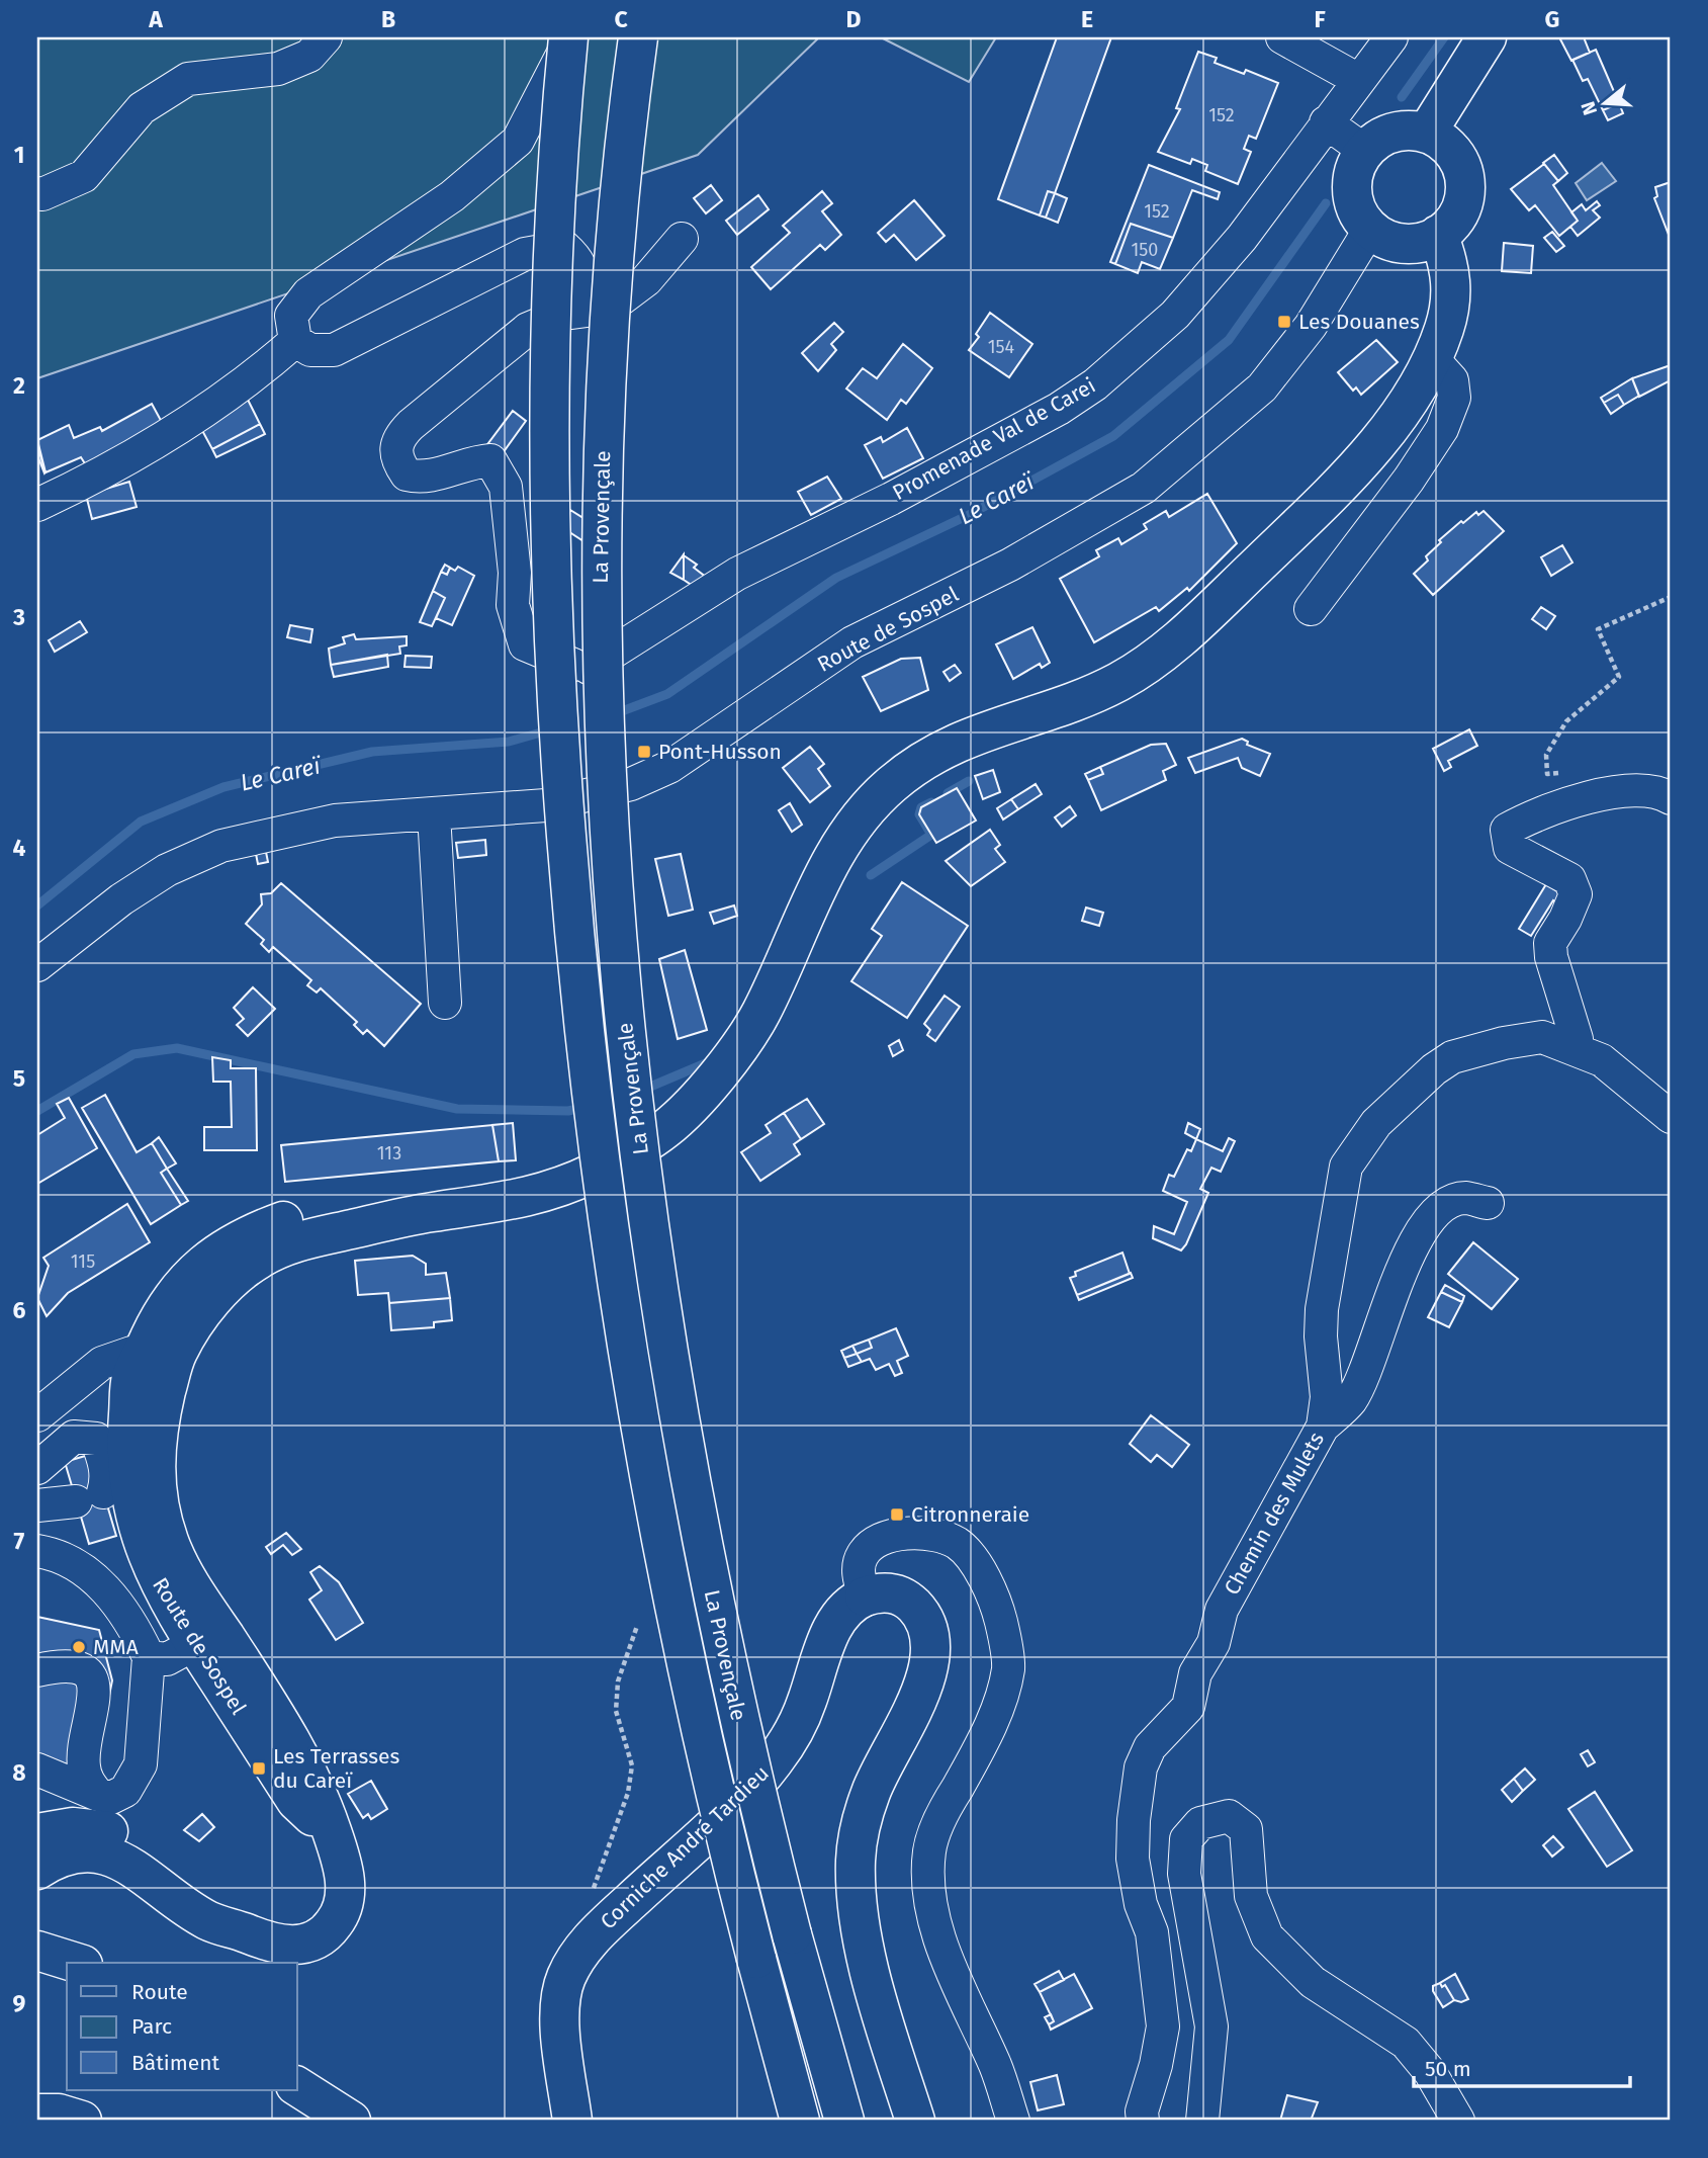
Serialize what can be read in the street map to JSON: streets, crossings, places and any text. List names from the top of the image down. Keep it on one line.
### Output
{"streets":{"main road":["La Provençale","Route de Sospel","Corniche André Tardieu"],"street":["Promenade Val de Carei","Chemin des Mulets"]},"water":["Le Careï"],"places":{"transit":["Les Douanes","Pont-Husson","Citronneraie","Les Terrasses du Careï"],"other":["MMA"]},"house_numbers":["152","152","150","154","113","115"],"legend":["Route","Parc","Bâtiment"],"scale_bar":"50 m","north":"left","grid":{"columns":["A","B","C","D","E","F","G"],"rows":["1","2","3","4","5","6","7","8","9"]}}
